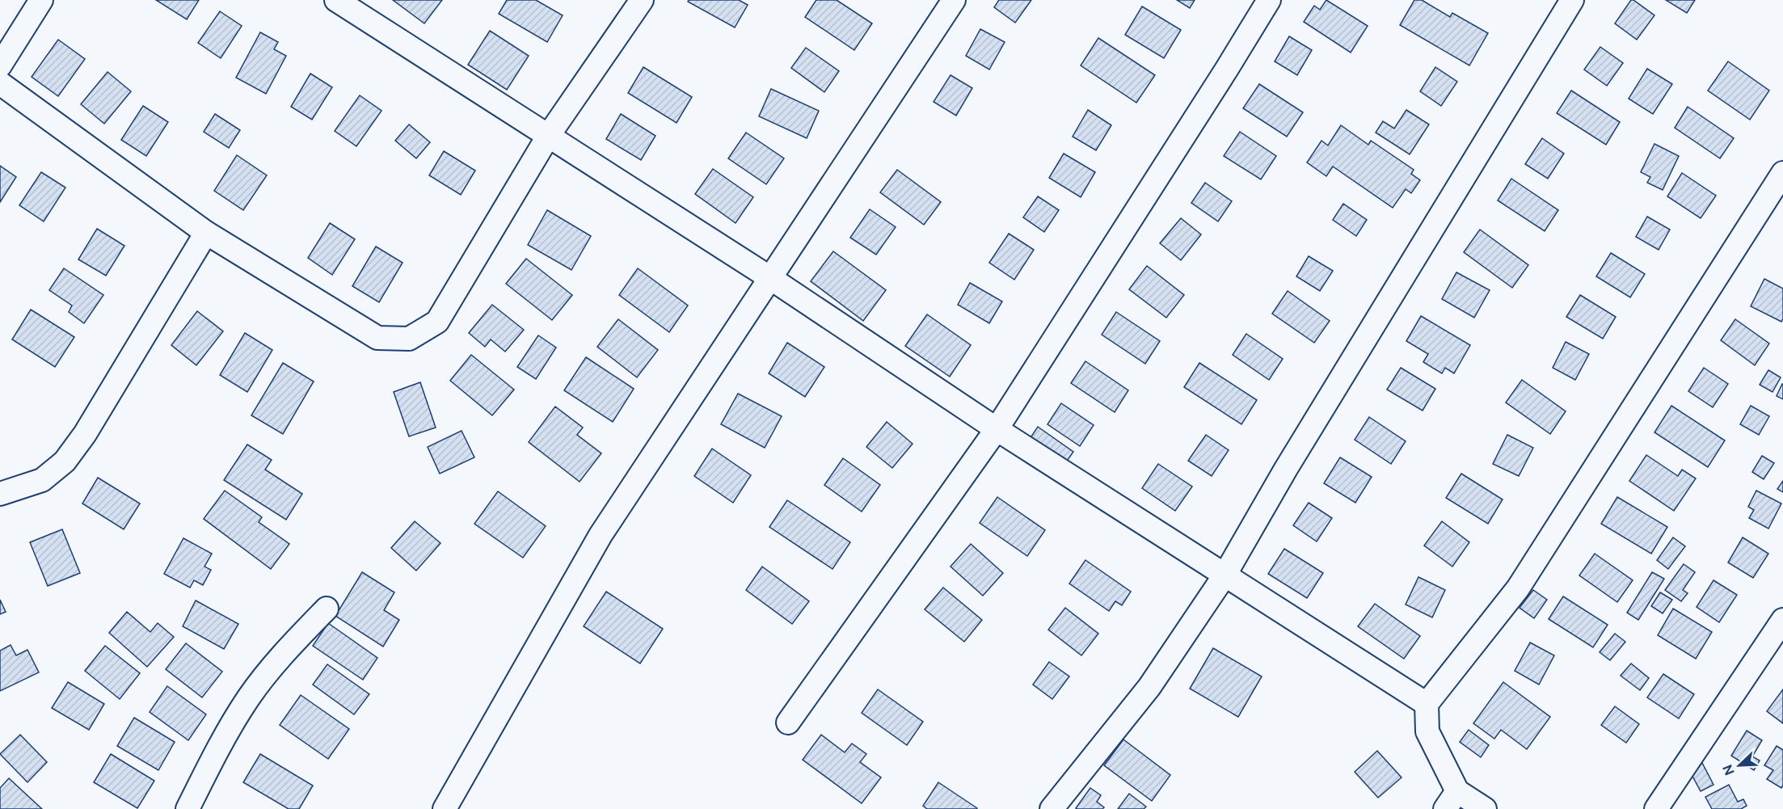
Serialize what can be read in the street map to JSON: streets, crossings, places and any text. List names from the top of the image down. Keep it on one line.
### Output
{"north":"bottom left"}
